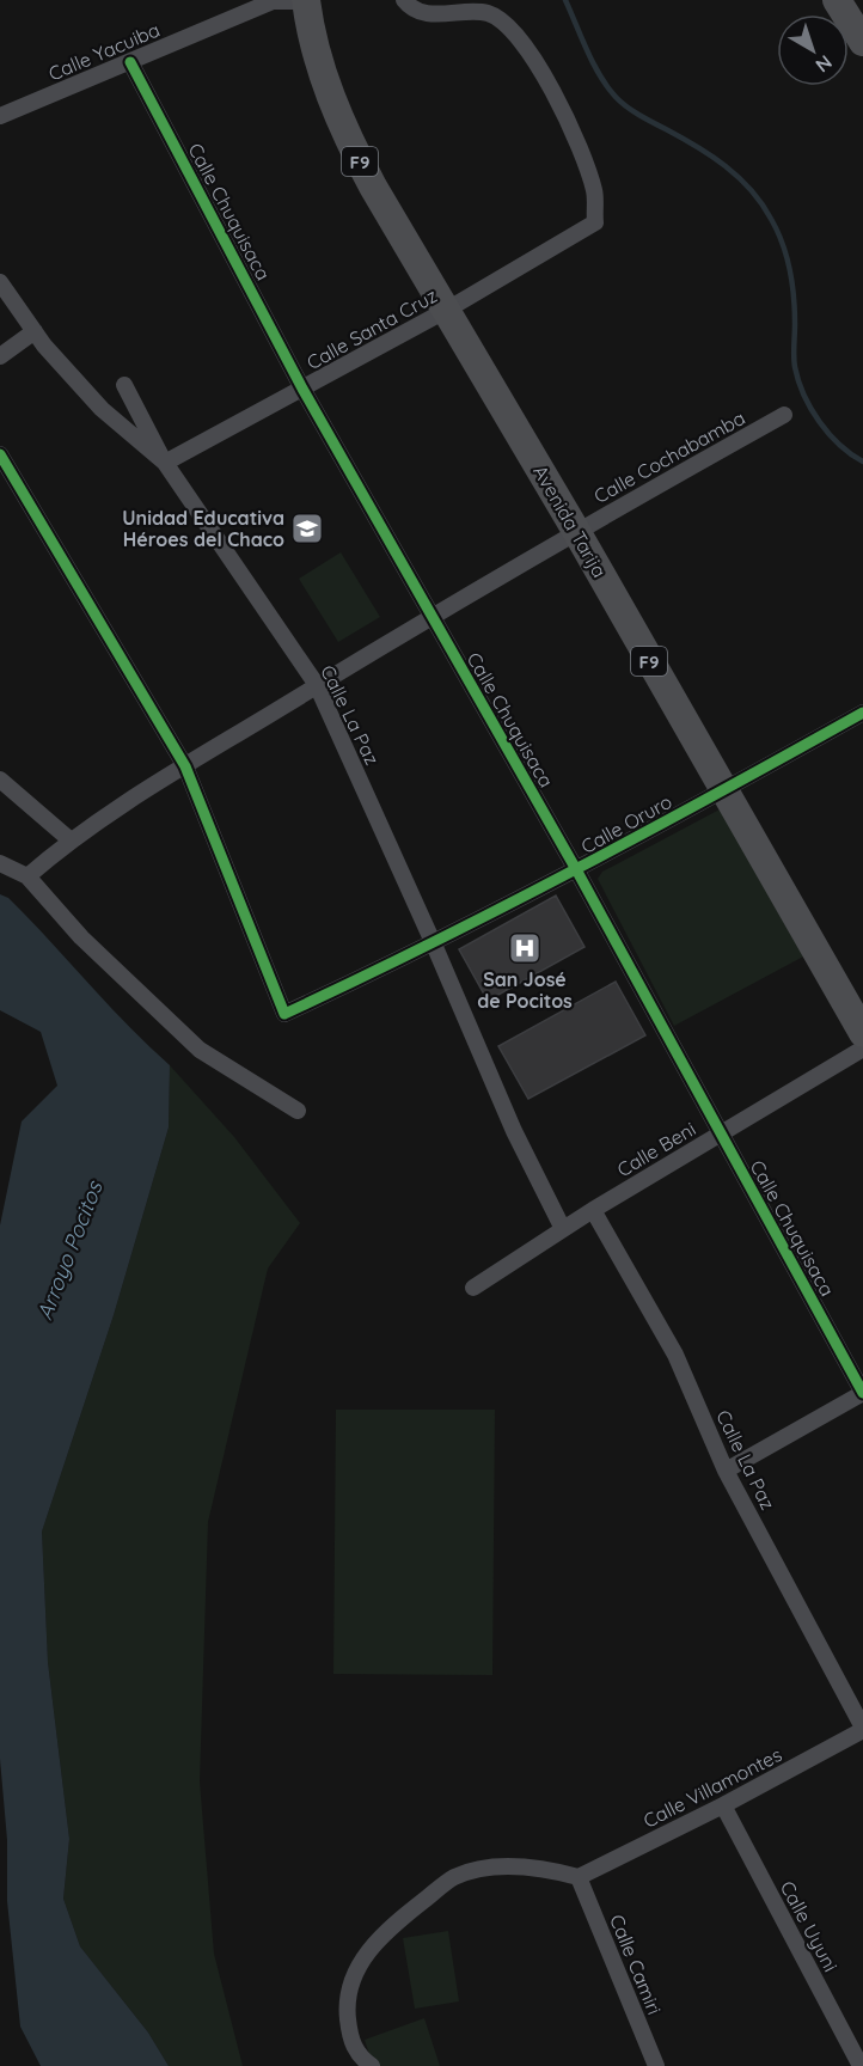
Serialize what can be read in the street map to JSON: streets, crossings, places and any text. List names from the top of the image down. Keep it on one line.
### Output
{"streets":{"highway":["F9","Avenida Tarija"],"street":["Calle Yacuiba","Calle Chuquisaca","Calle Santa Cruz","Calle Cochabamba","Calle La Paz","Calle Oruro","Calle Beni","Calle Villamontes","Calle Uyuni","Calle Camiri"]},"crossings":[["Calle Yacuiba","Calle Chuquisaca"],["Calle Yacuiba","Avenida Tarija"],["Calle Chuquisaca","Calle Santa Cruz"],["Calle Chuquisaca","Calle Cochabamba"],["Calle Chuquisaca","Calle Oruro"],["Calle Chuquisaca","Calle Beni"],["Calle Santa Cruz","Avenida Tarija"],["Calle Santa Cruz","Calle La Paz"],["Calle Cochabamba","Avenida Tarija"],["Calle Cochabamba","Calle La Paz"],["Calle Cochabamba","Calle Oruro"],["Avenida Tarija","Calle Oruro"],["Calle La Paz","Calle Oruro"],["Calle La Paz","Calle Beni"],["Calle La Paz","Calle Villamontes"],["Calle Villamontes","Calle Uyuni"],["Calle Villamontes","Calle Camiri"]],"water":["Arroyo Pocitos"],"places":{"school or university":["Unidad Educativa Héroes del Chaco"],"hospital":["San José de Pocitos"]},"north":"bottom right"}
